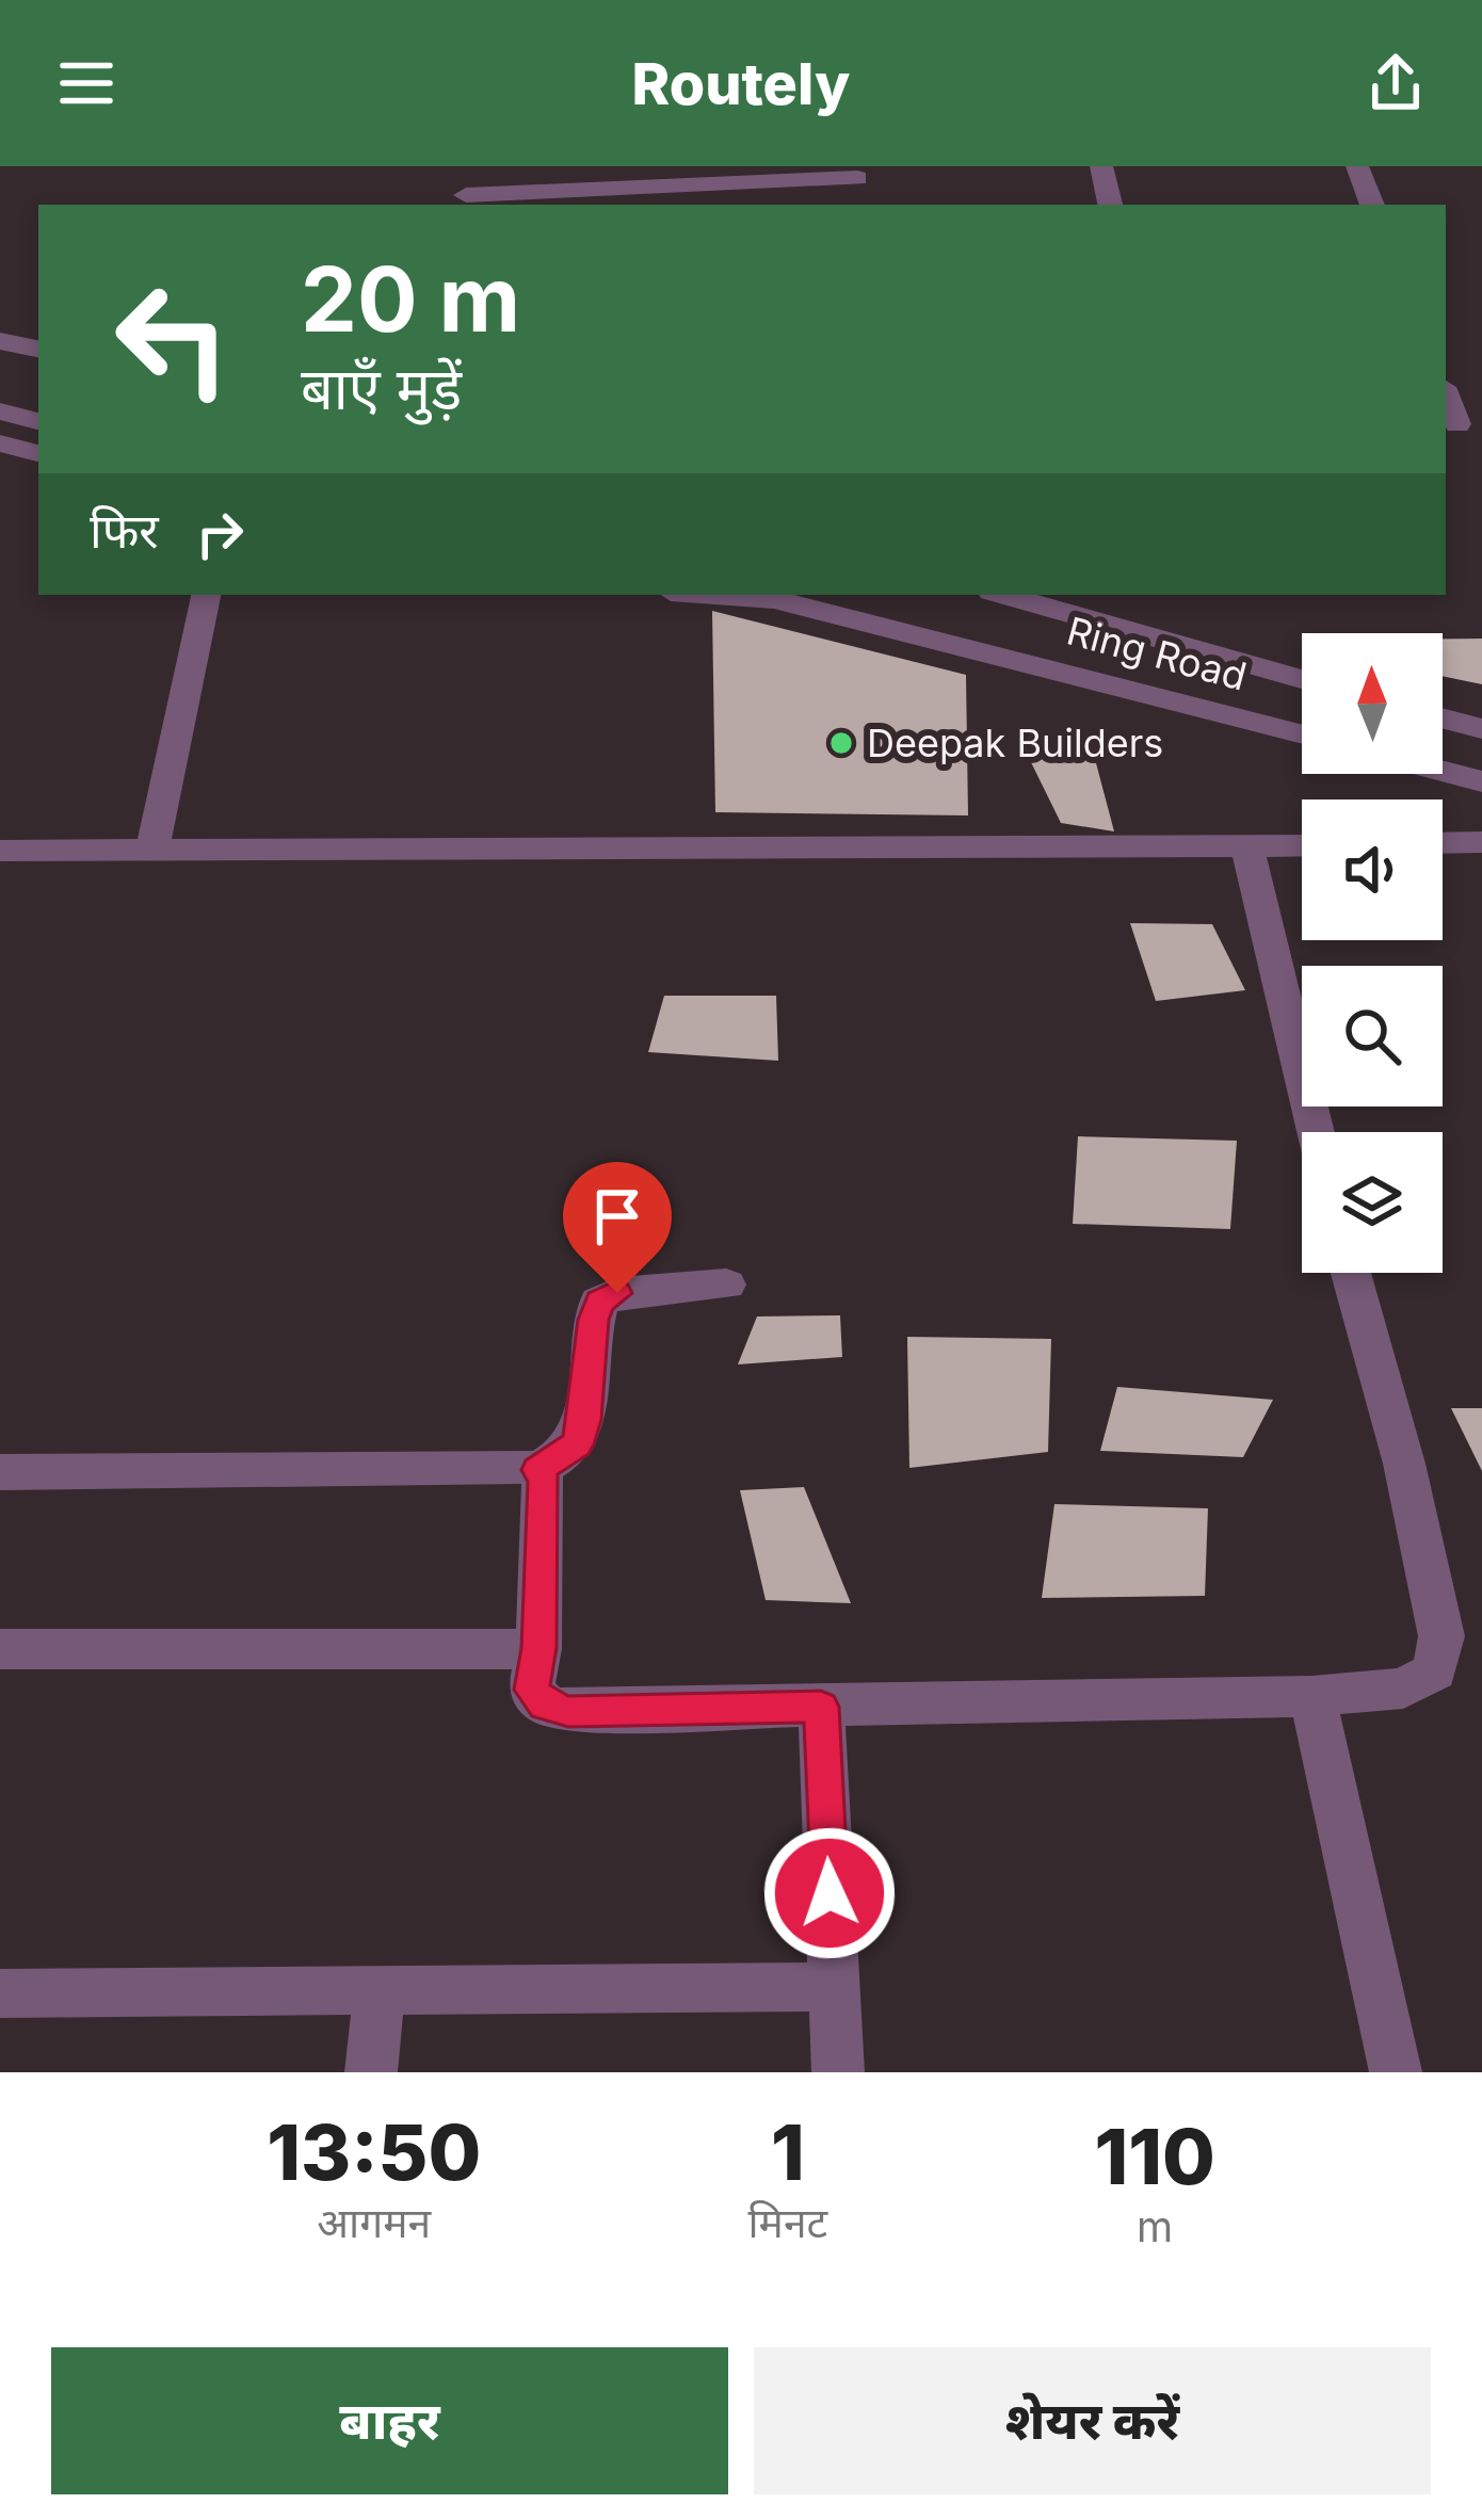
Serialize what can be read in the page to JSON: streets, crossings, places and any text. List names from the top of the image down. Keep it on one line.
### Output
{"streets":{"street":["Ring Road"]},"places":["Deepak Builders"],"north":"top","page":{"header":"Routely","turn":["20 m","बाएँ मुड़ें"],"then":"फिर","eta":["13:50","आगमन","1","मिनट","110","m"],"buttons":["बाहर","शेयर करें"]}}
